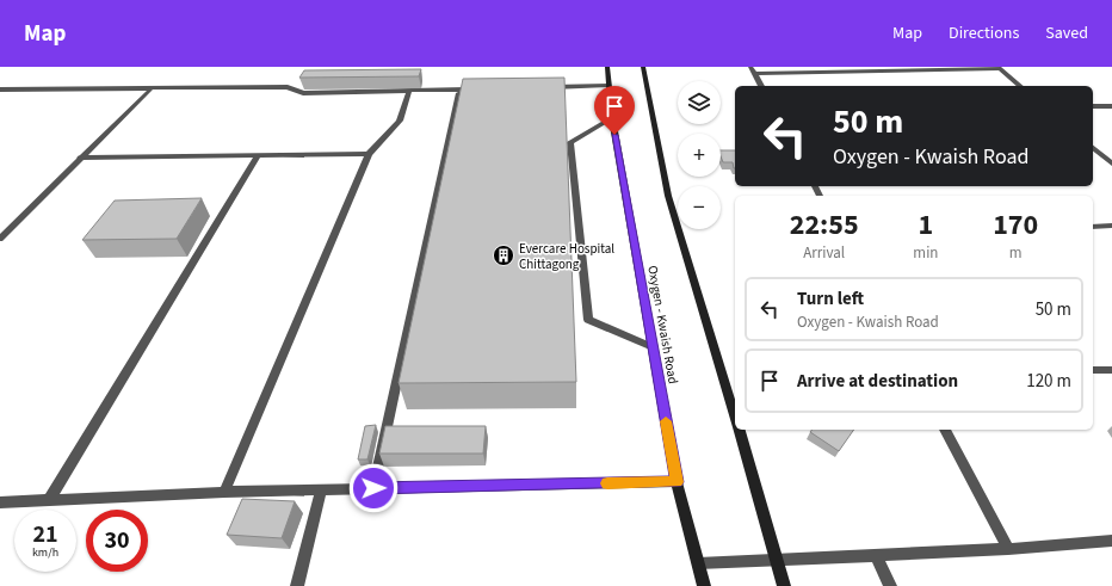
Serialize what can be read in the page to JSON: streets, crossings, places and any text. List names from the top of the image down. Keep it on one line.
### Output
{"streets":{"main road":["Oxygen - Kwaish Road"]},"places":{"building":["Evercare Hospital Chittagong"]},"page":{"header":"Map","nav":["Map","Directions","Saved"],"map_buttons":["+","−"],"turn":["50 m","Oxygen - Kwaish Road"],"eta":["22:55","Arrival","1","min","170","m"],"list":[{"name":"Turn left","note":"Oxygen - Kwaish Road","value":"50 m"},{"name":"Arrive at destination","value":"120 m"}],"speed":"21 km/h","limit":"30"}}
